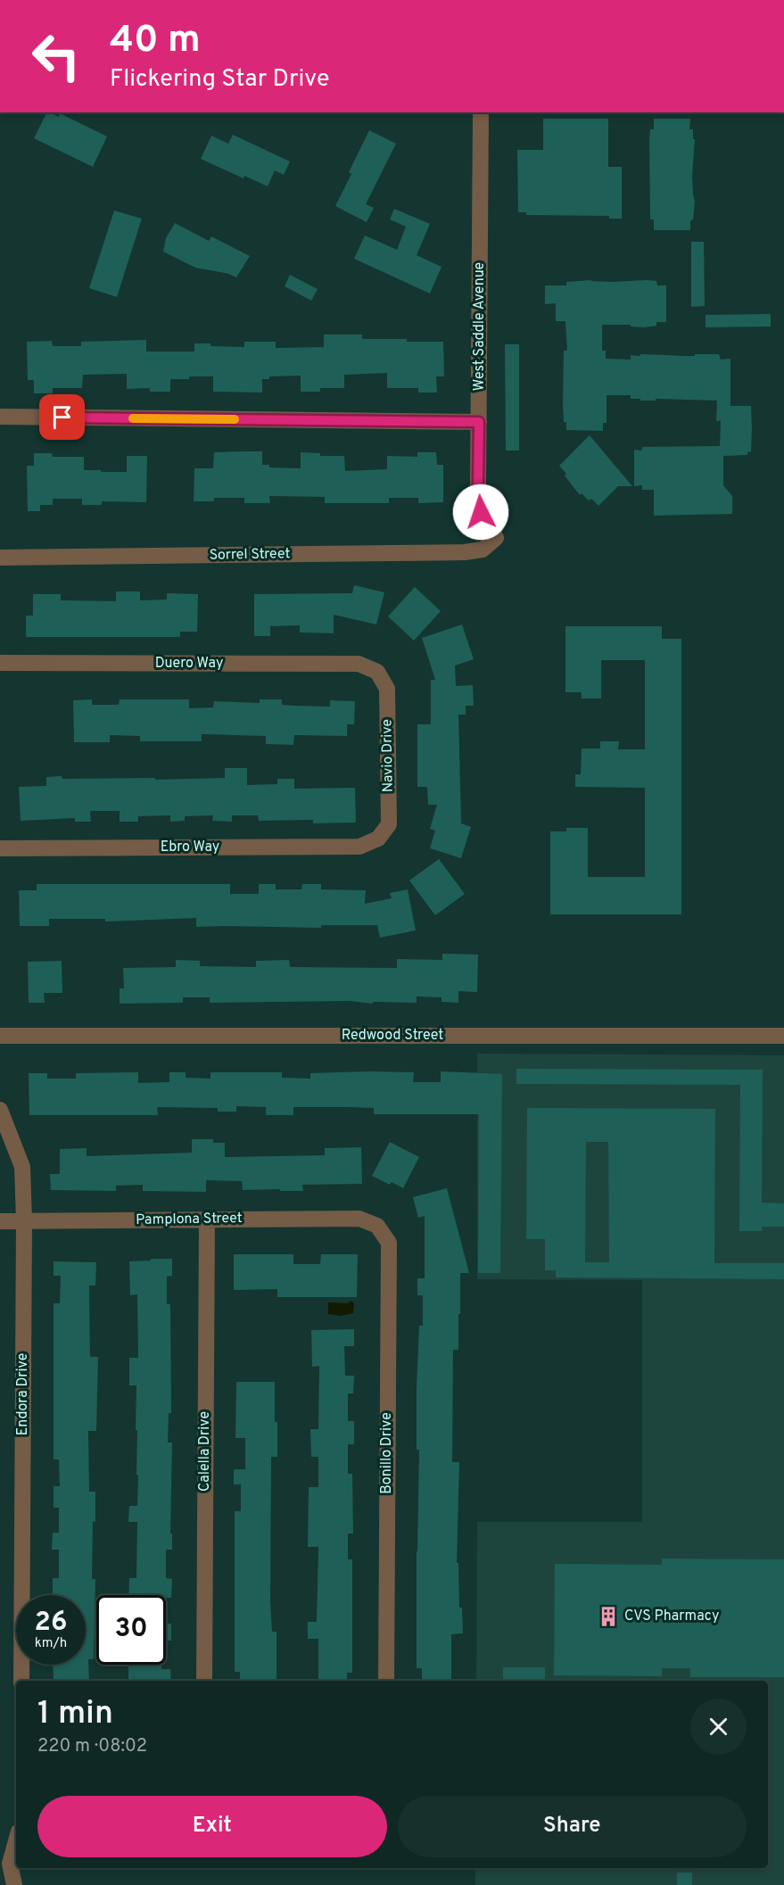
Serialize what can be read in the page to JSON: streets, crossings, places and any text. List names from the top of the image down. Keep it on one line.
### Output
{"streets":{"street":["West Saddle Avenue","Sorrel Street","Duero Way","Navio Drive","Ebro Way","Redwood Street","Pamplona Street","Endora Drive","Calella Drive","Bonillo Drive"]},"crossings":[["West Saddle Avenue","Sorrel Street"],["Duero Way","Navio Drive"],["Navio Drive","Ebro Way"],["Pamplona Street","Endora Drive"],["Pamplona Street","Calella Drive"],["Pamplona Street","Bonillo Drive"]],"places":{"building":["CVS Pharmacy"]},"page":{"turn":["40 m","Flickering Star Drive"],"speed":"26 km/h","limit":"30","heading":["1 min","220 m · 08:02"],"buttons":["Exit","Share"]}}
